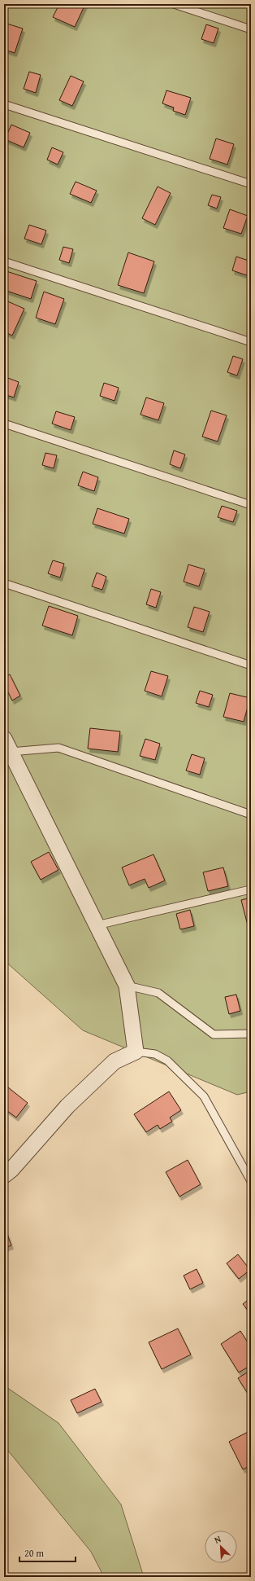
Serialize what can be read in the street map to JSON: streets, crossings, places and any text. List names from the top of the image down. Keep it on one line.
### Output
{"scale_bar":"20 m","north":"top left"}
